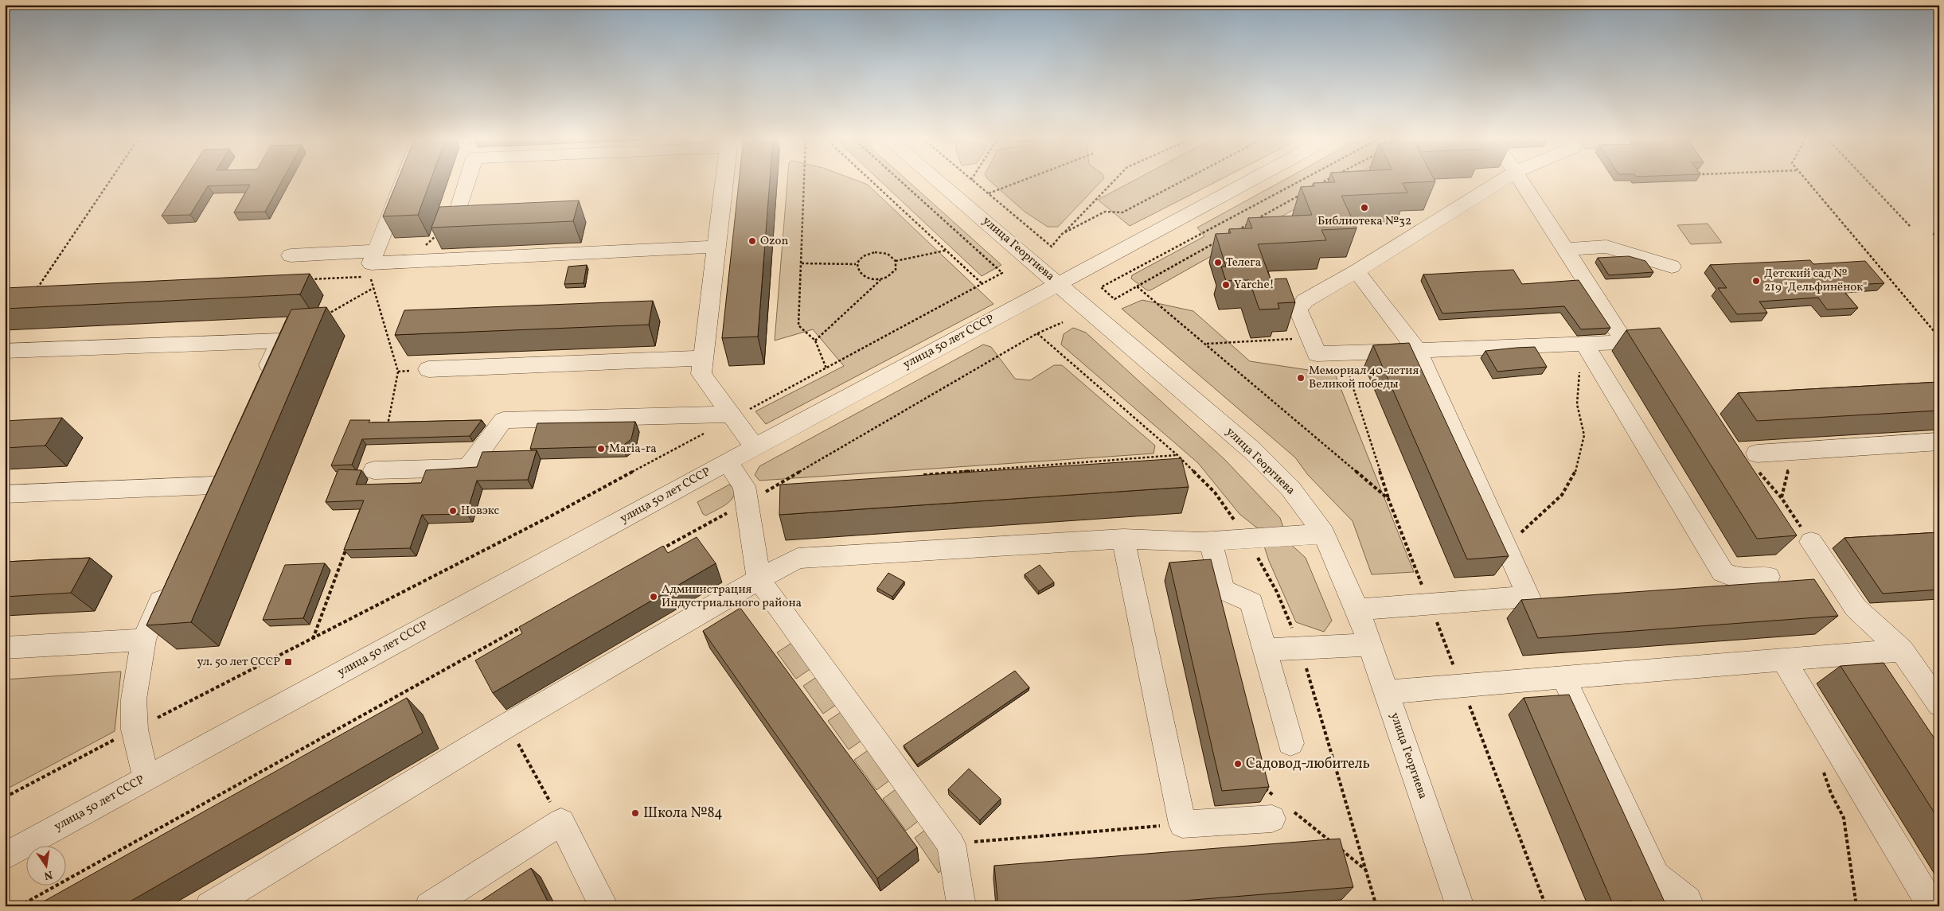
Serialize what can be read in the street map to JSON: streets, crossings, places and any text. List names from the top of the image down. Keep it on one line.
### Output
{"streets":{"street":["улица Георгиева","улица 50 лет СССР"]},"crossings":[["улица Георгиева","улица 50 лет СССР"]],"places":{"other":["Библиотека №32","Ozon","Телега","Детский сад № 219 \"Дельфинёнок\"","Yarche!","Мемориал 40-летия Великой победы","Maria-ra","Новэкс","Администрация Индустриального района","Садовод-любитель","Школа №84"],"transit":["ул. 50 лет СССР"]},"north":"bottom"}
